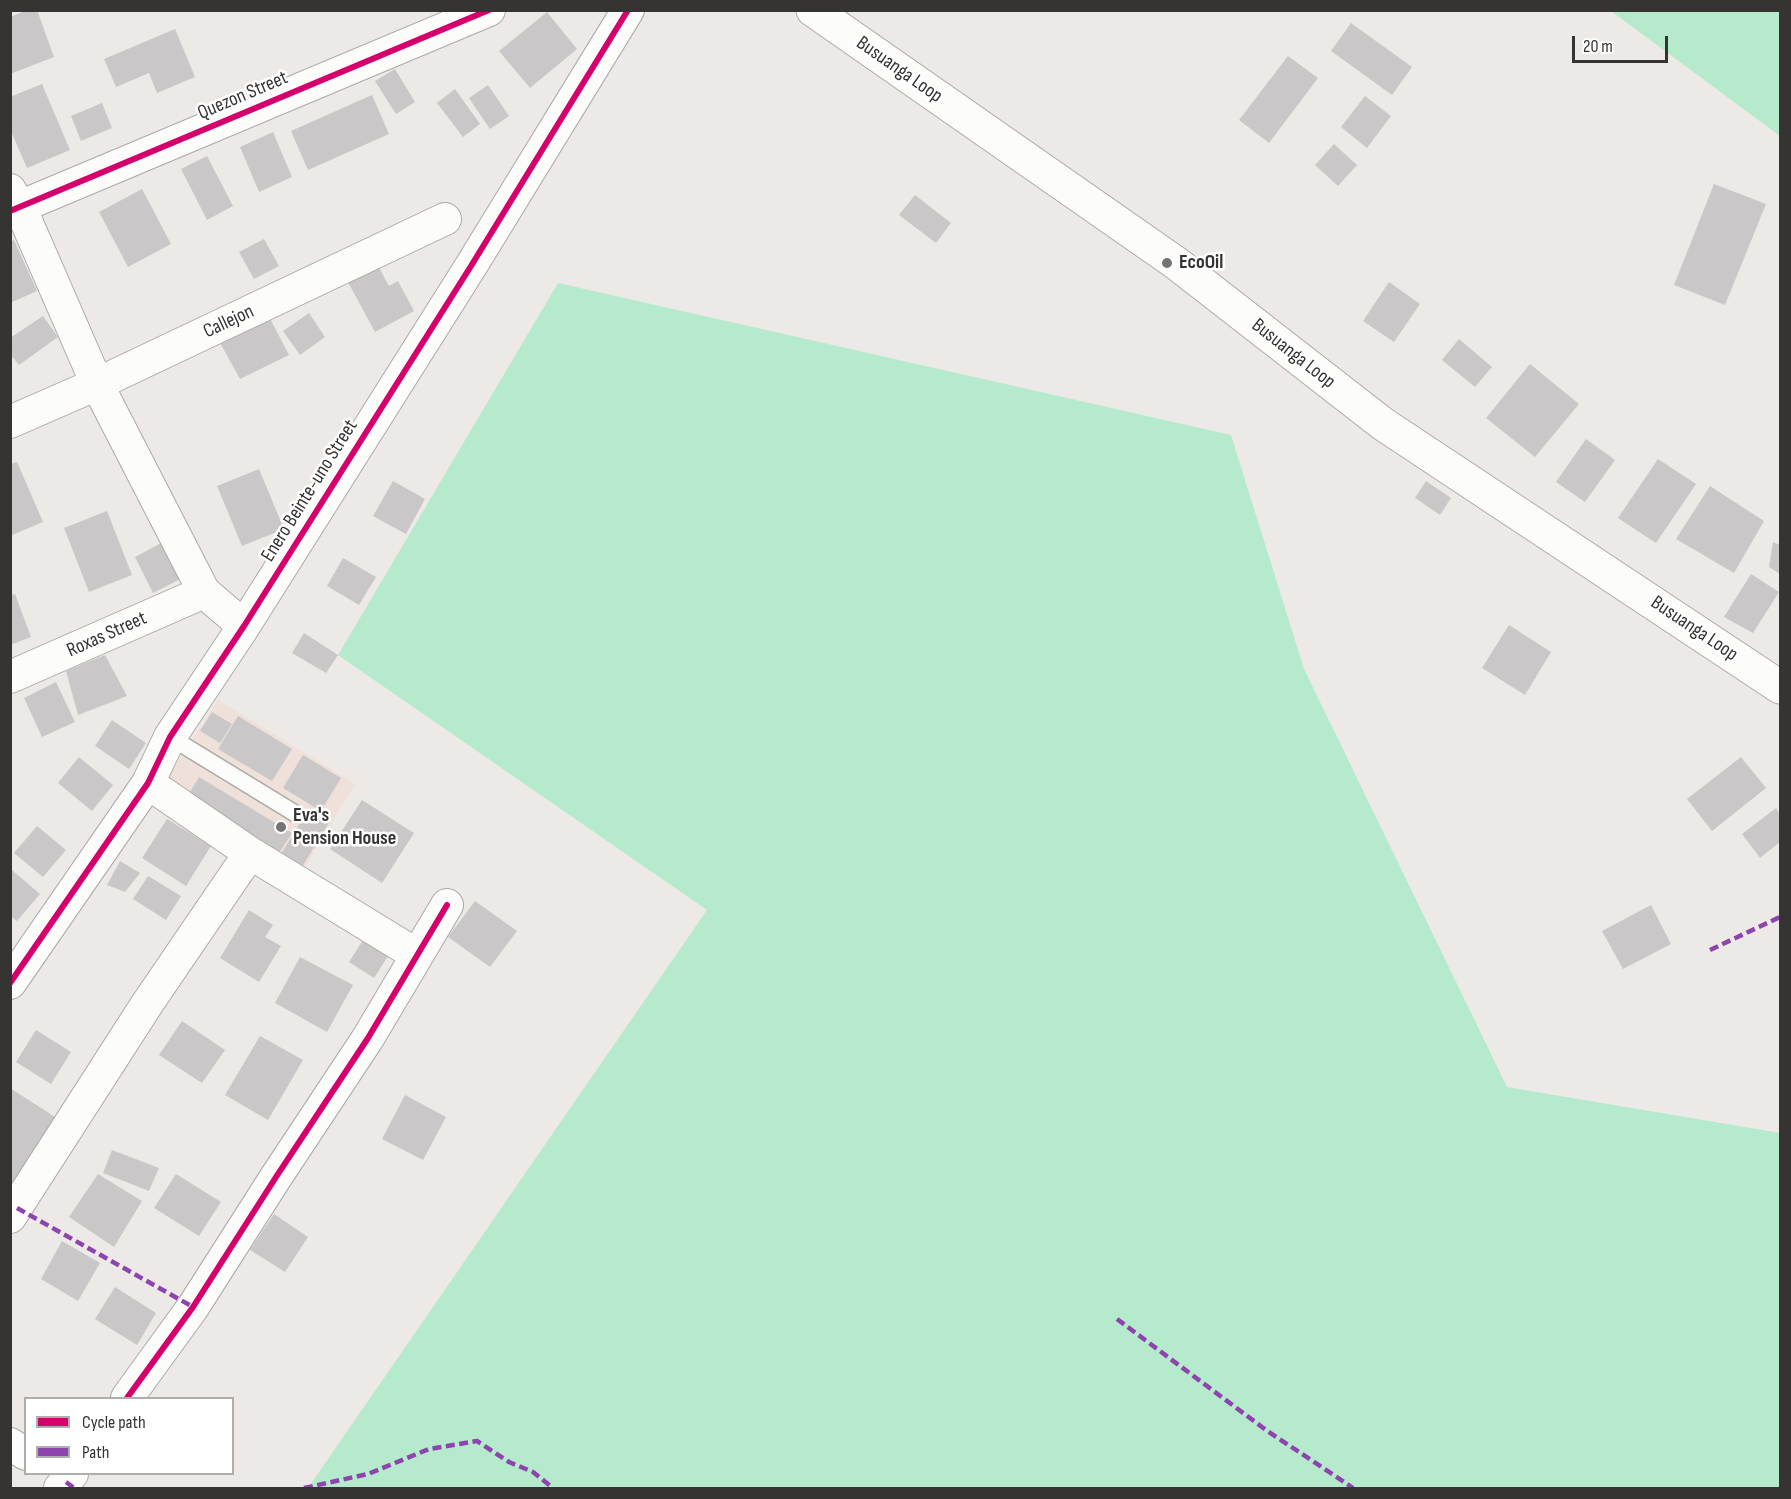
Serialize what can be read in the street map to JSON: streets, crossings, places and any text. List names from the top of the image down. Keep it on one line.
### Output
{"streets":{"main road":["Busuanga Loop"],"street":["Quezon Street","Callejon","Enero Beinte-uno Street","Roxas Street"]},"places":["EcoOil","Eva's Pension House"],"legend":["Cycle path","Path"],"scale_bar":"20 m"}
